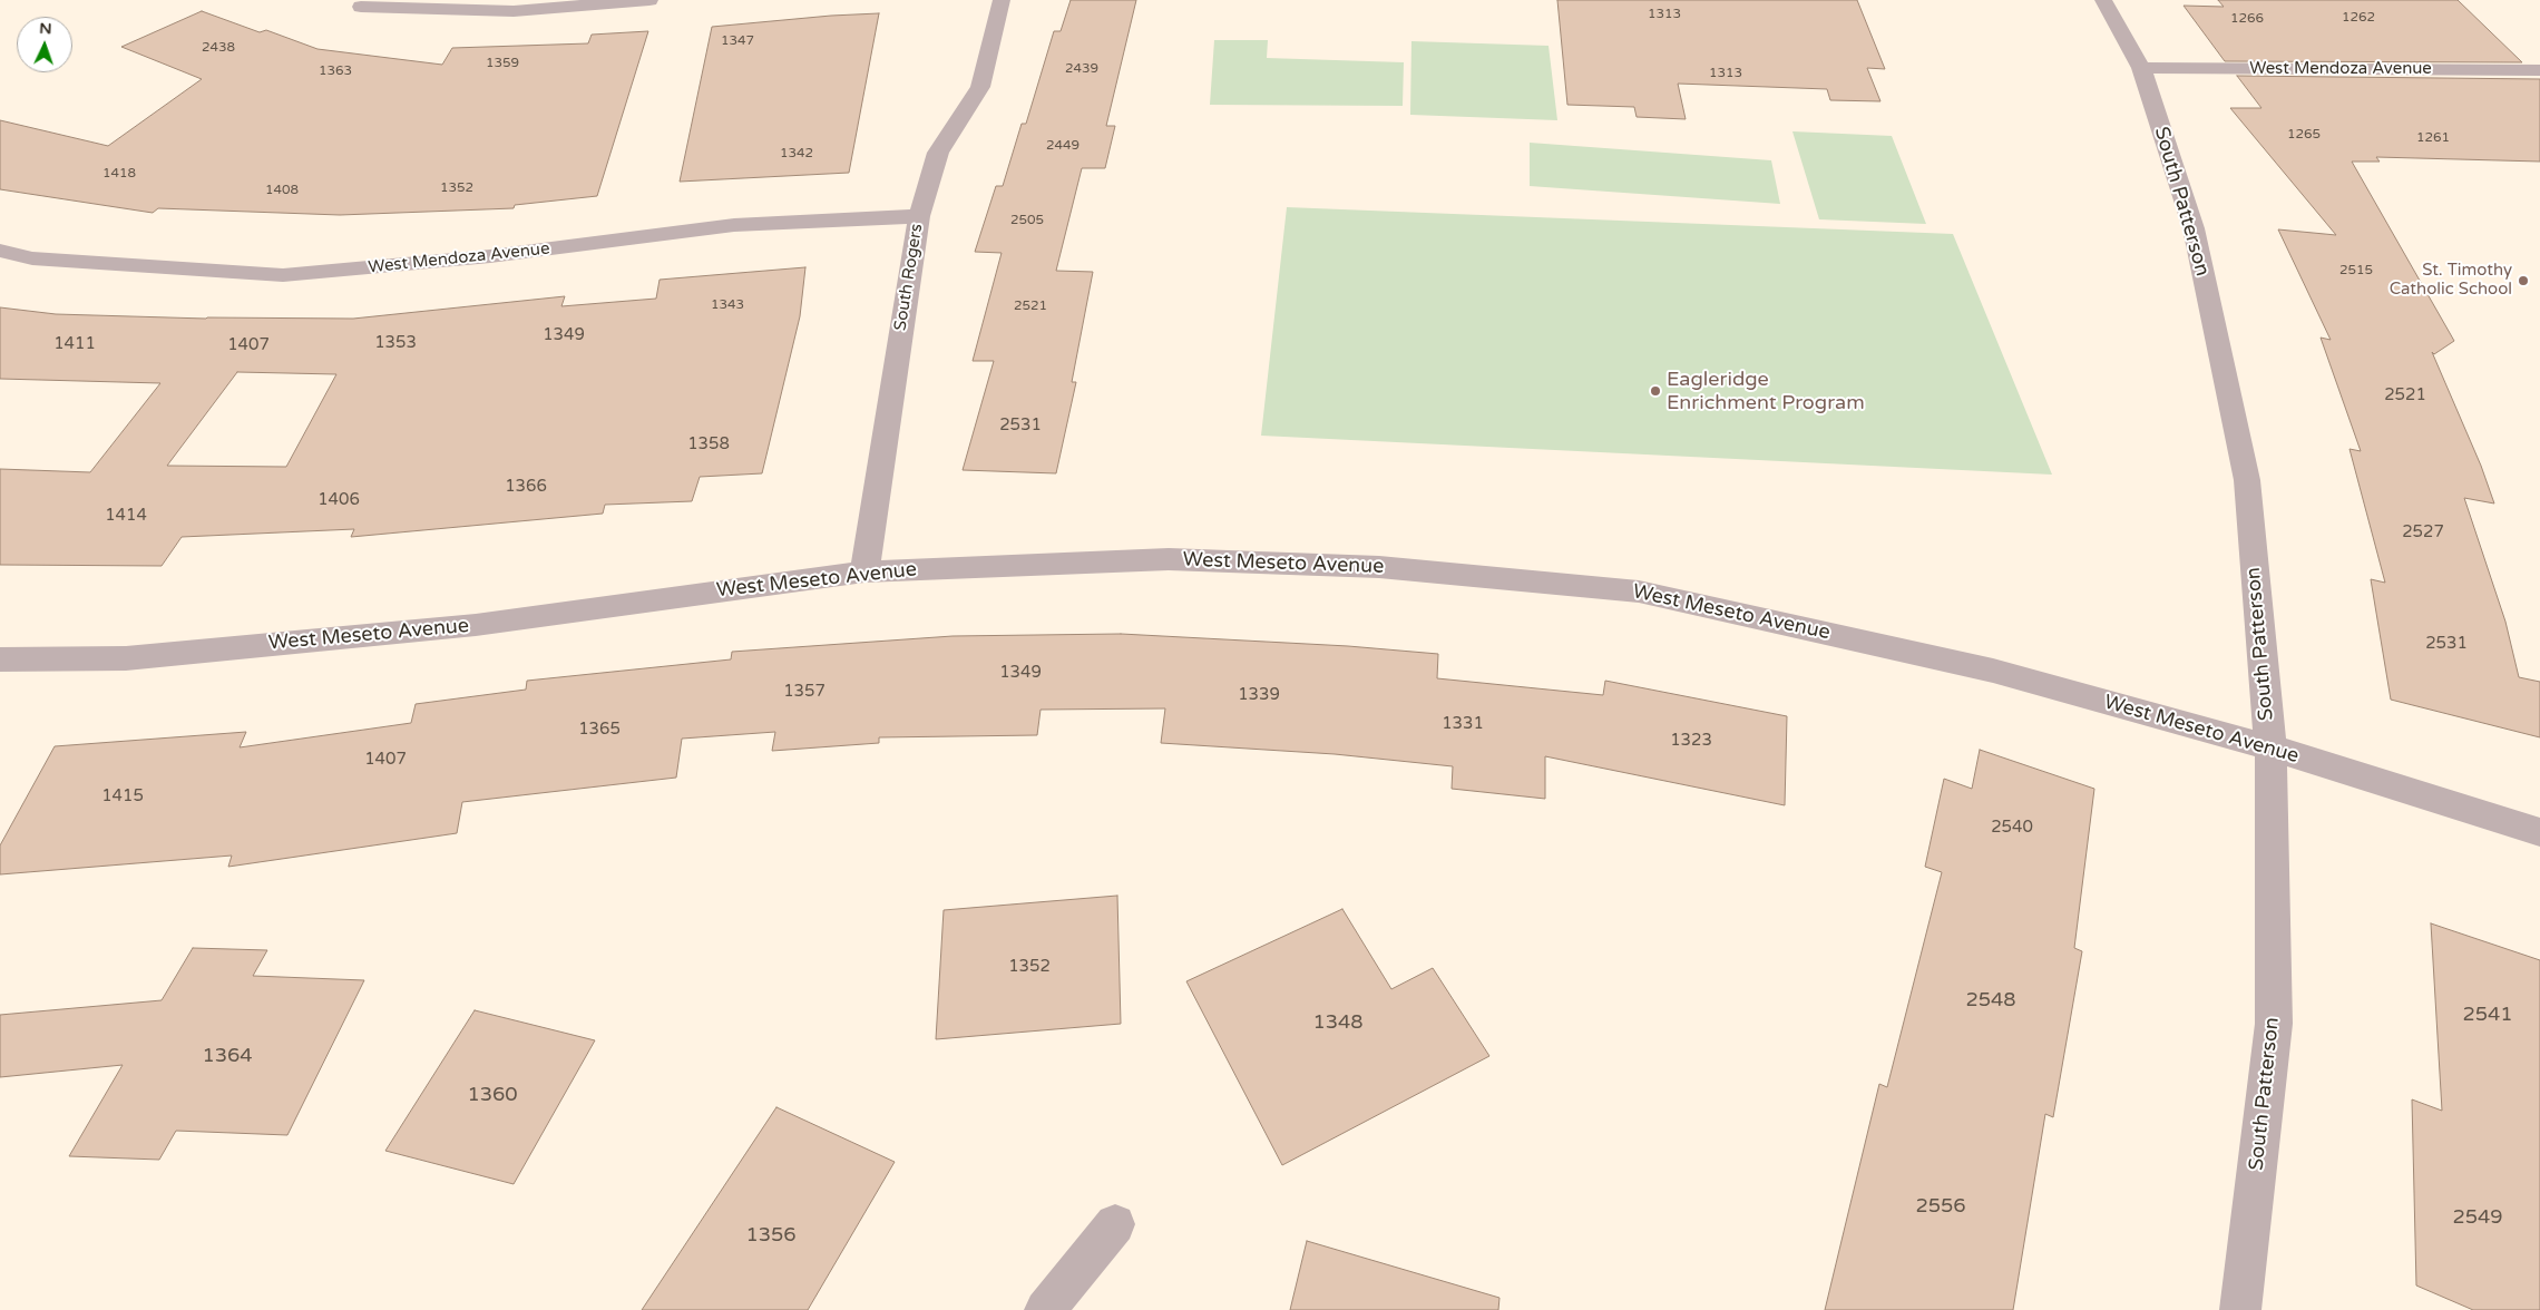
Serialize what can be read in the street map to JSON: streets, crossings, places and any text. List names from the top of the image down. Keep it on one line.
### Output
{"streets":{"street":["West Mendoza Avenue","South Patterson","South Rogers","West Meseto Avenue"]},"crossings":[["West Mendoza Avenue","South Patterson"],["West Mendoza Avenue","South Rogers"],["South Patterson","West Meseto Avenue"],["South Rogers","West Meseto Avenue"]],"places":["St. Timothy Catholic School","Eagleridge Enrichment Program"],"house_numbers":["1313","1262","1266","1347","2438","1359","2439","1363","1313","1265","1261","2449","1342","1418","1352","1408","2505","2515","1343","2521","1349","1353","1411","1407","2521","2531","1358","1366","1406","1414","2527","2531","1349","1357","1339","1331","1365","1323","1407","1415","2540","1352","2548","2541","1348","1364","1360","2556","2549","1356"],"north":"top"}
